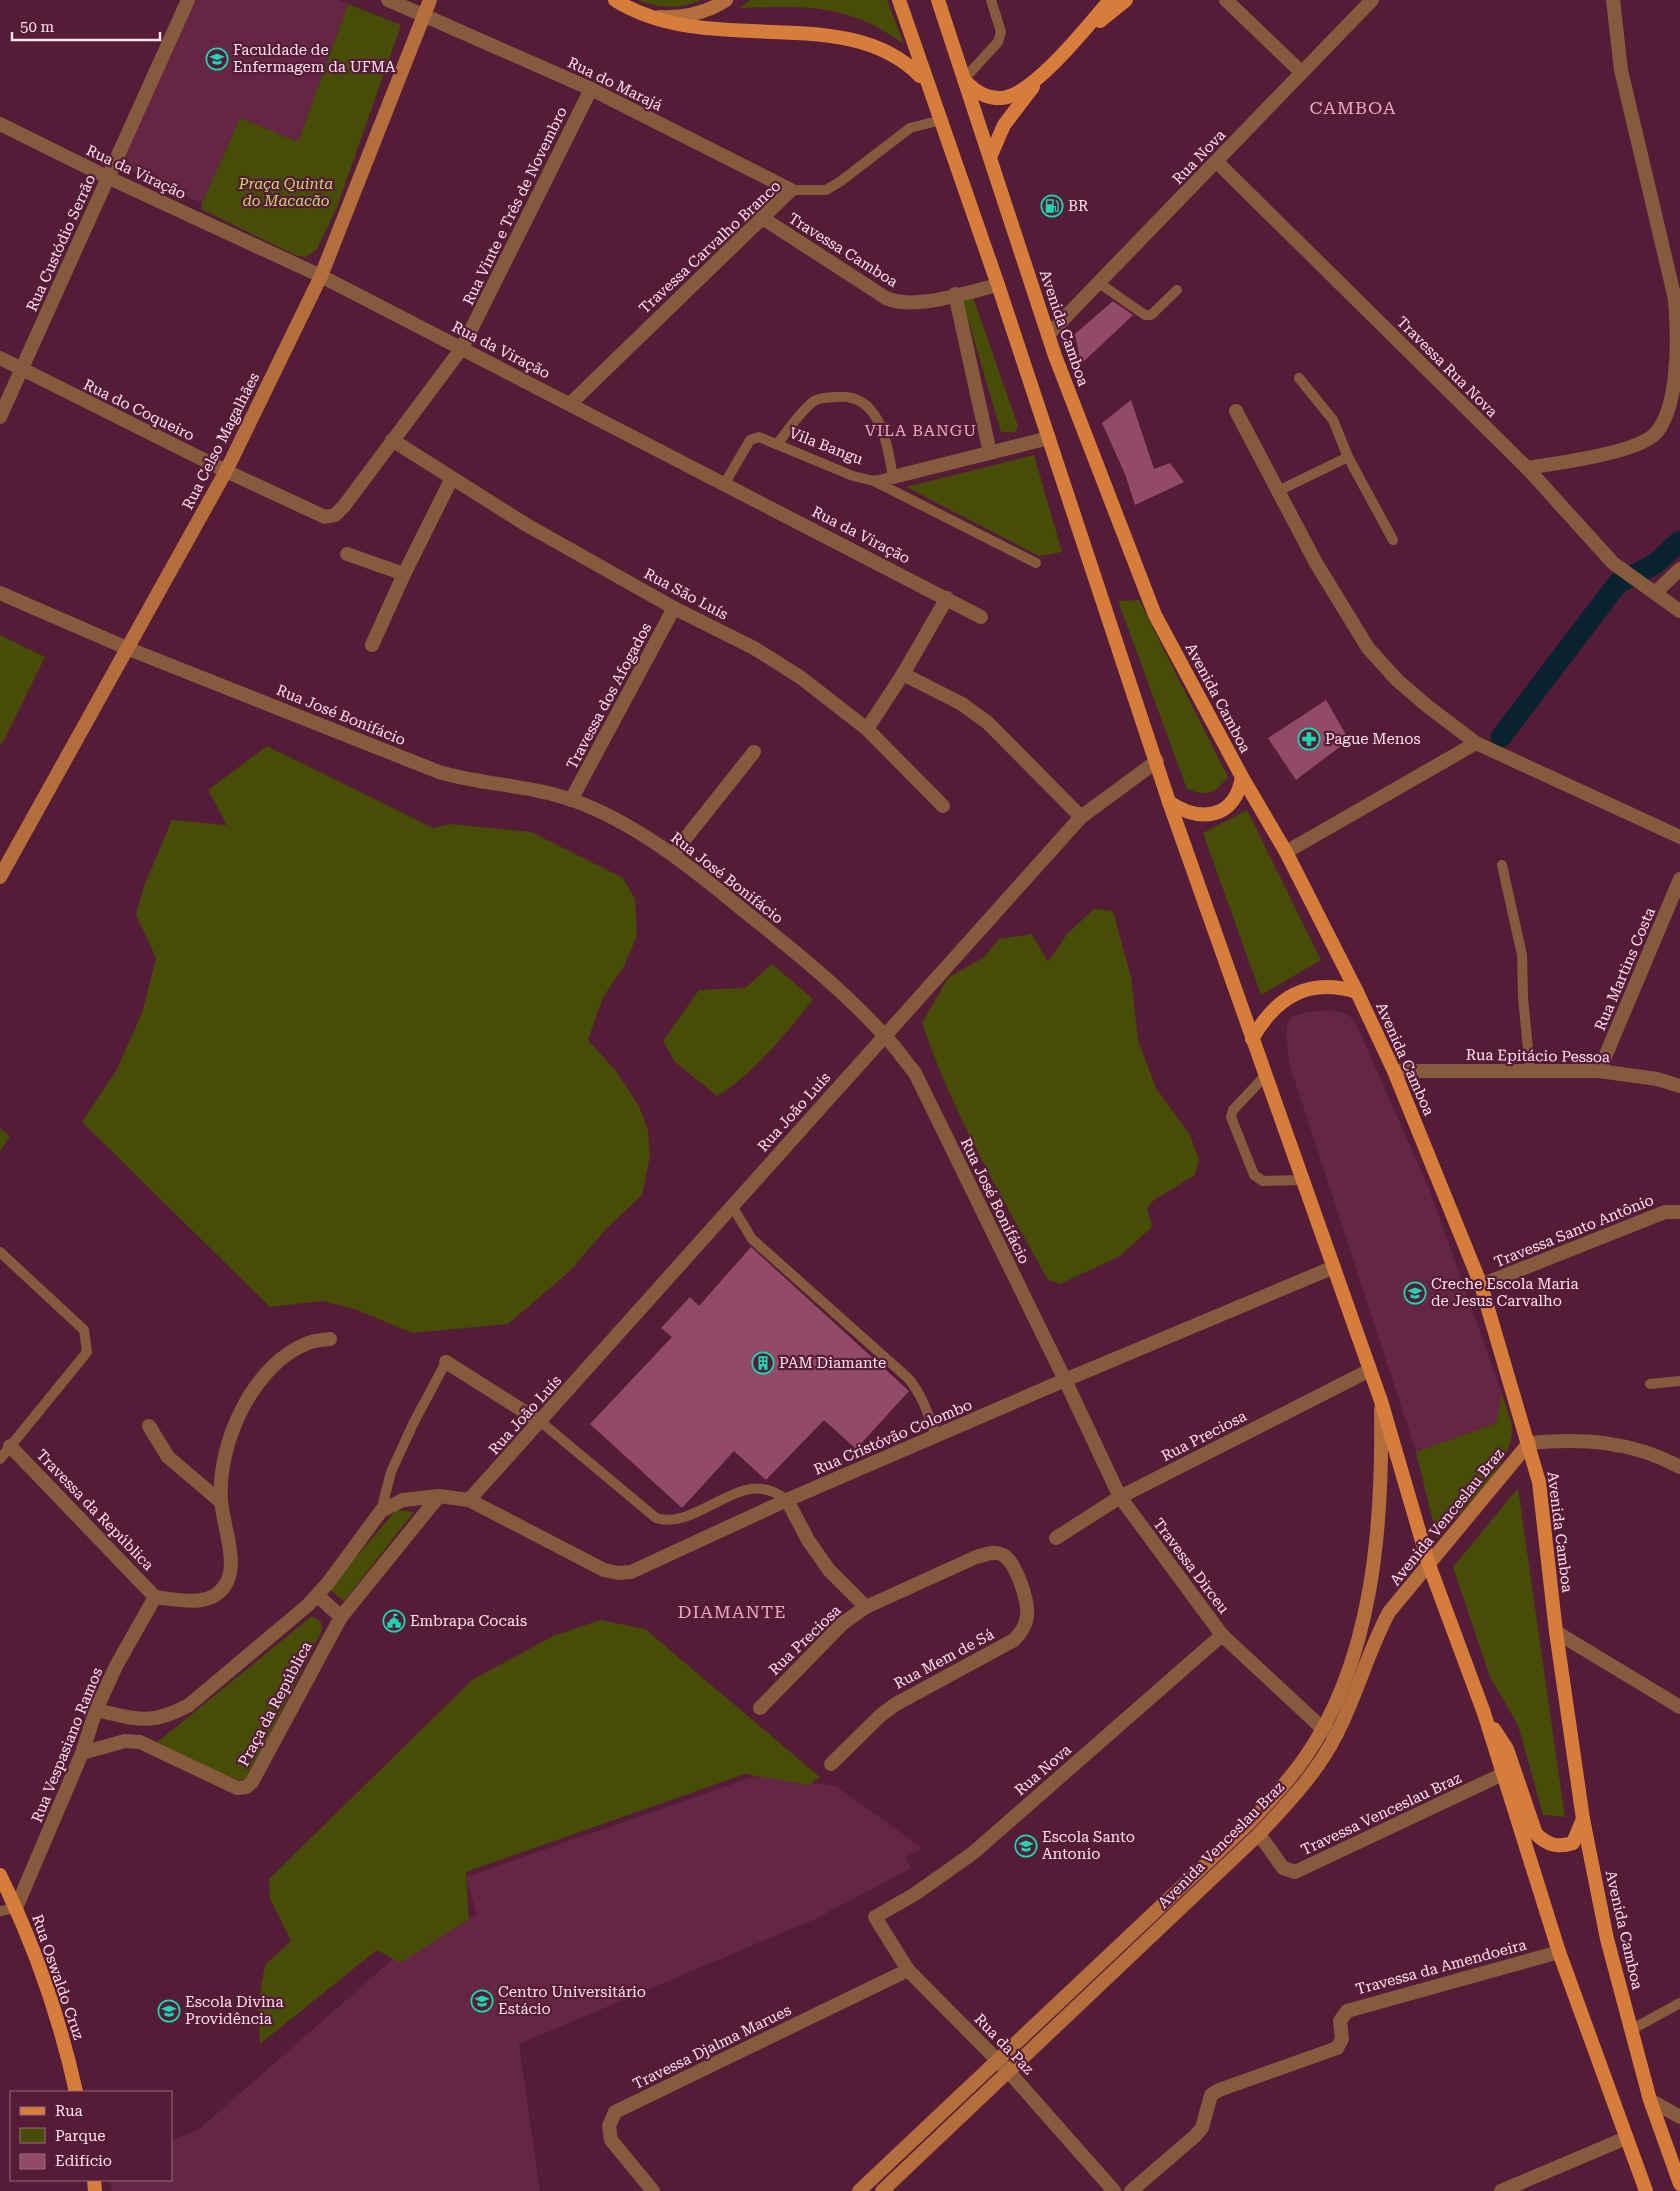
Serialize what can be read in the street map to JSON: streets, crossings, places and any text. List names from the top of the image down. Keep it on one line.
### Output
{"streets":{"main road":["Avenida Camboa","Rua Celso Magalhães","Avenida Venceslau Braz","Rua Oswaldo Cruz"],"street":["Rua do Marajá","Rua Nova","Rua da Viração","Rua Vinte e Três de Novembro","Rua Custódio Serrão","Travessa Carvalho Branco","Travessa Camboa","Travessa Rua Nova","Rua do Coqueiro","Vila Bangu","Rua São Luís","Travessa dos Afogados","Rua José Bonifácio","Rua Martins Costa","Rua Epitácio Pessoa","Rua João Luís","Travessa Santo Antônio","Rua Preciosa","Rua Cristóvão Colombo","Travessa da República","Travessa Dirceu","Rua Mem de Sá","Praça da República","Rua Vespasiano Ramos","Travessa Venceslau Braz","Travessa da Amendoeira","Rua da Paz","Travessa Djalma Marues"]},"crossings":[["Rua do Marajá","Rua Vinte e Três de Novembro"],["Rua do Marajá","Travessa Carvalho Branco"],["Rua do Marajá","Rua Celso Magalhães"],["Rua Nova","Avenida Camboa"],["Rua Nova","Travessa Rua Nova"],["Rua Nova","Travessa Dirceu"],["Rua Nova","Rua da Paz"],["Rua da Viração","Rua Vinte e Três de Novembro"],["Rua da Viração","Rua Custódio Serrão"],["Rua da Viração","Travessa Carvalho Branco"],["Rua da Viração","Rua Celso Magalhães"],["Rua da Viração","Vila Bangu"],["Rua Vinte e Três de Novembro","Rua do Coqueiro"],["Rua Vinte e Três de Novembro","Rua São Luís"],["Rua Custódio Serrão","Rua do Coqueiro"],["Travessa Carvalho Branco","Travessa Camboa"],["Avenida Camboa","Rua Epitácio Pessoa"],["Avenida Camboa","Travessa Santo Antônio"],["Avenida Camboa","Avenida Venceslau Braz"],["Rua do Coqueiro","Rua Celso Magalhães"],["Rua Celso Magalhães","Rua José Bonifácio"],["Rua São Luís","Travessa dos Afogados"],["Travessa dos Afogados","Rua José Bonifácio"],["Rua José Bonifácio","Rua João Luís"],["Rua José Bonifácio","Rua Cristóvão Colombo"],["Rua José Bonifácio","Travessa Dirceu"],["Rua Martins Costa","Rua Epitácio Pessoa"],["Rua João Luís","Rua Cristóvão Colombo"],["Rua João Luís","Praça da República"],["Rua Preciosa","Travessa Dirceu"],["Rua Preciosa","Rua Mem de Sá"],["Rua Cristóvão Colombo","Travessa Dirceu"],["Rua Cristóvão Colombo","Praça da República"],["Travessa da República","Rua Vespasiano Ramos"],["Avenida Venceslau Braz","Travessa Dirceu"],["Avenida Venceslau Braz","Travessa Venceslau Braz"],["Avenida Venceslau Braz","Rua da Paz"],["Praça da República","Rua Vespasiano Ramos"],["Rua Vespasiano Ramos","Rua Oswaldo Cruz"],["Rua da Paz","Travessa Djalma Marues"]],"districts":["CAMBOA","VILA BANGU","DIAMANTE"],"parks":["Praça Quinta do Macacão"],"places":{"school or university":["Faculdade de Enfermagem da UFMA","Creche Escola Maria de Jesus Carvalho","Escola Santo Antonio","Centro Universitário Estácio","Escola Divina Providência"],"fuel station":["BR"],"pharmacy":["Pague Menos"],"building":["PAM Diamante"],"public building":["Embrapa Cocais"]},"legend":["Rua","Parque","Edifício"],"scale_bar":"50 m"}
